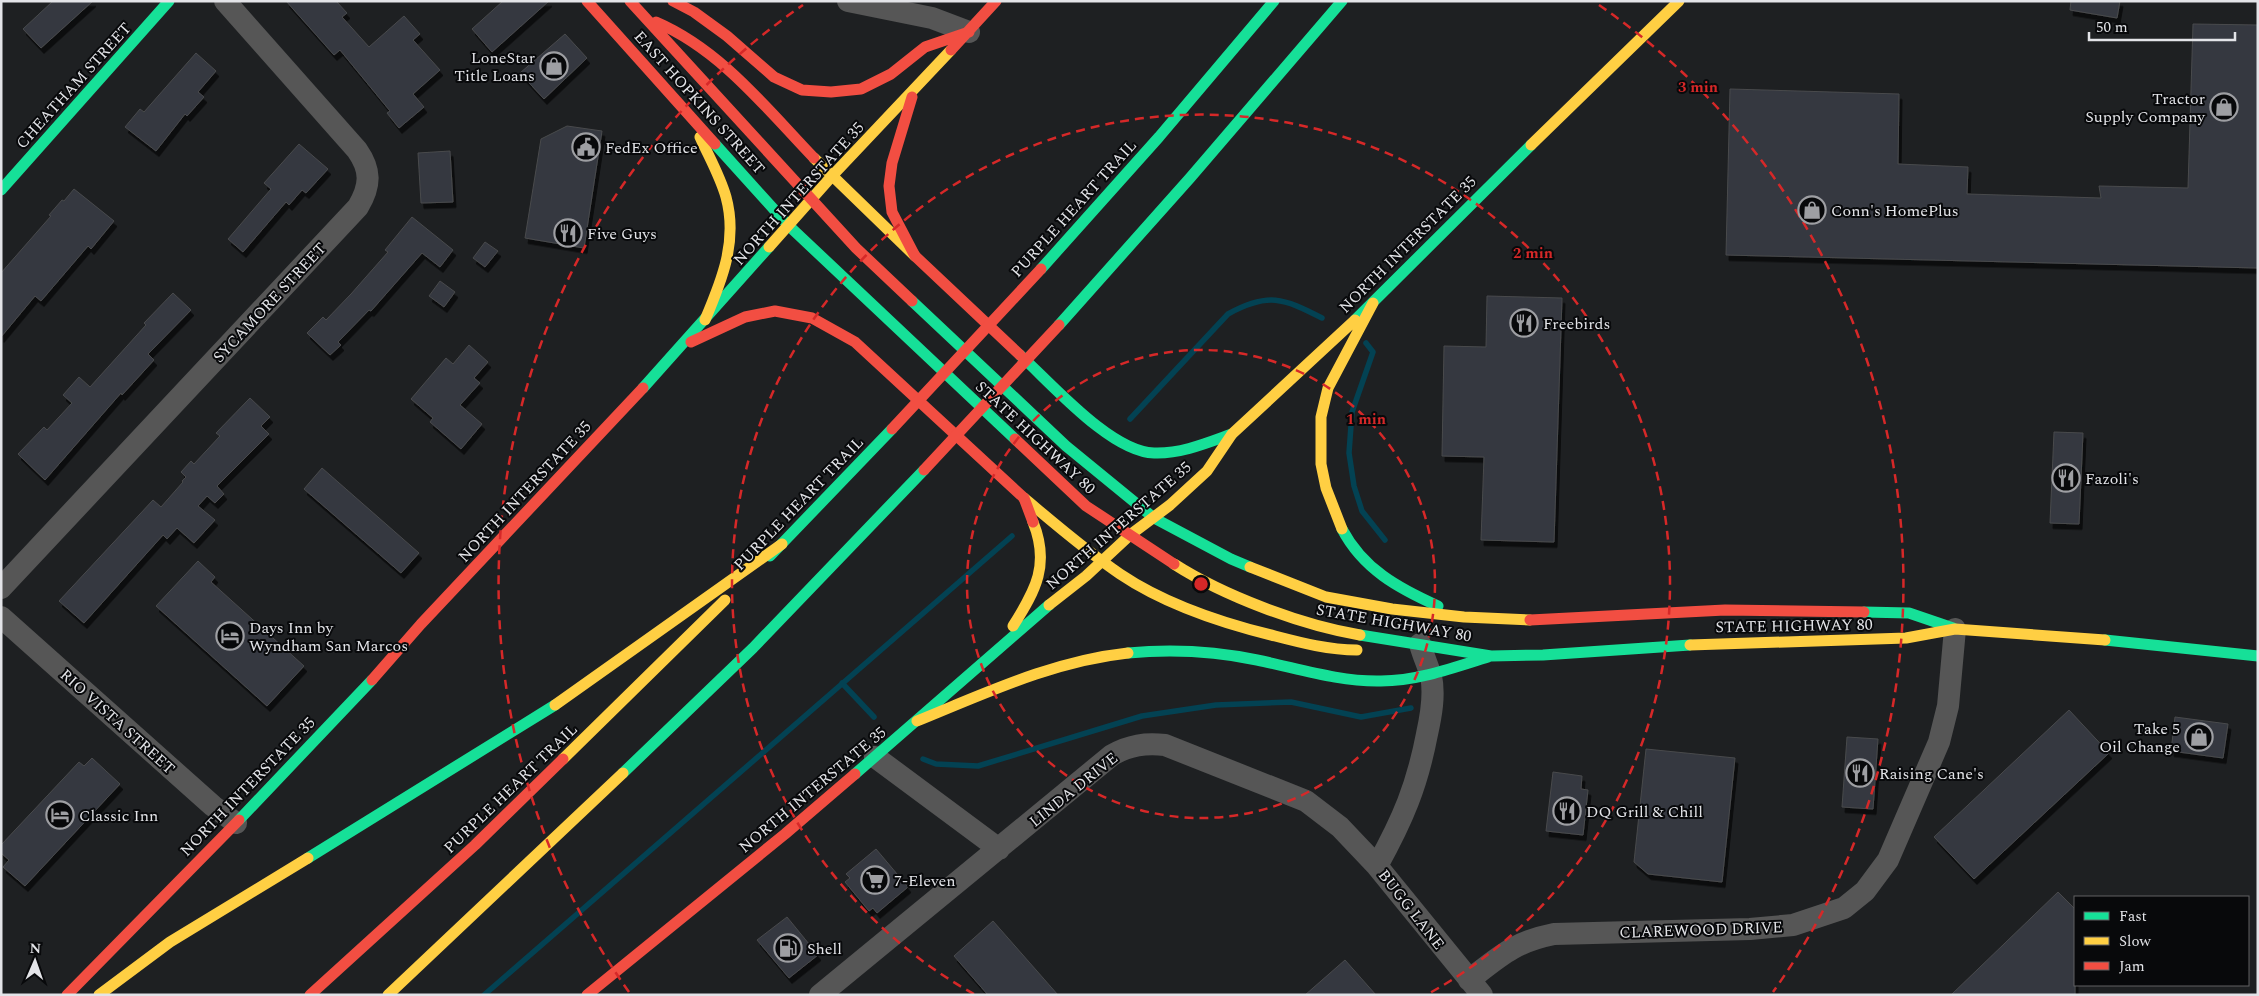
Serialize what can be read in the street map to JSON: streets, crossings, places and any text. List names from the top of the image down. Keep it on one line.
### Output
{"streets":{"main road":["CHEATHAM STREET","EAST HOPKINS STREET","NORTH INTERSTATE 35","PURPLE HEART TRAIL","STATE HIGHWAY 80"],"street":["SYCAMORE STREET","RIO VISTA STREET","LINDA DRIVE","BUGG LANE","CLAREWOOD DRIVE"]},"crossings":[["EAST HOPKINS STREET","NORTH INTERSTATE 35"],["EAST HOPKINS STREET","STATE HIGHWAY 80"],["NORTH INTERSTATE 35","STATE HIGHWAY 80"],["NORTH INTERSTATE 35","RIO VISTA STREET"],["STATE HIGHWAY 80","BUGG LANE"],["STATE HIGHWAY 80","CLAREWOOD DRIVE"],["LINDA DRIVE","BUGG LANE"],["BUGG LANE","CLAREWOOD DRIVE"]],"places":{"shop":["LoneStar Title Loans","Tractor Supply Company","Conn's HomePlus","Take 5 Oil Change"],"public building":["FedEx Office"],"restaurant":["Five Guys","Freebirds","Fazoli's","Raising Cane's","DQ Grill & Chill"],"hotel":["Days Inn by Wyndham San Marcos","Classic Inn"],"supermarket":["7-Eleven"],"fuel station":["Shell"]},"legend":["Fast","Slow","Jam"],"scale_bar":"50 m","north":"top","rings":["3 min","2 min","1 min"]}
